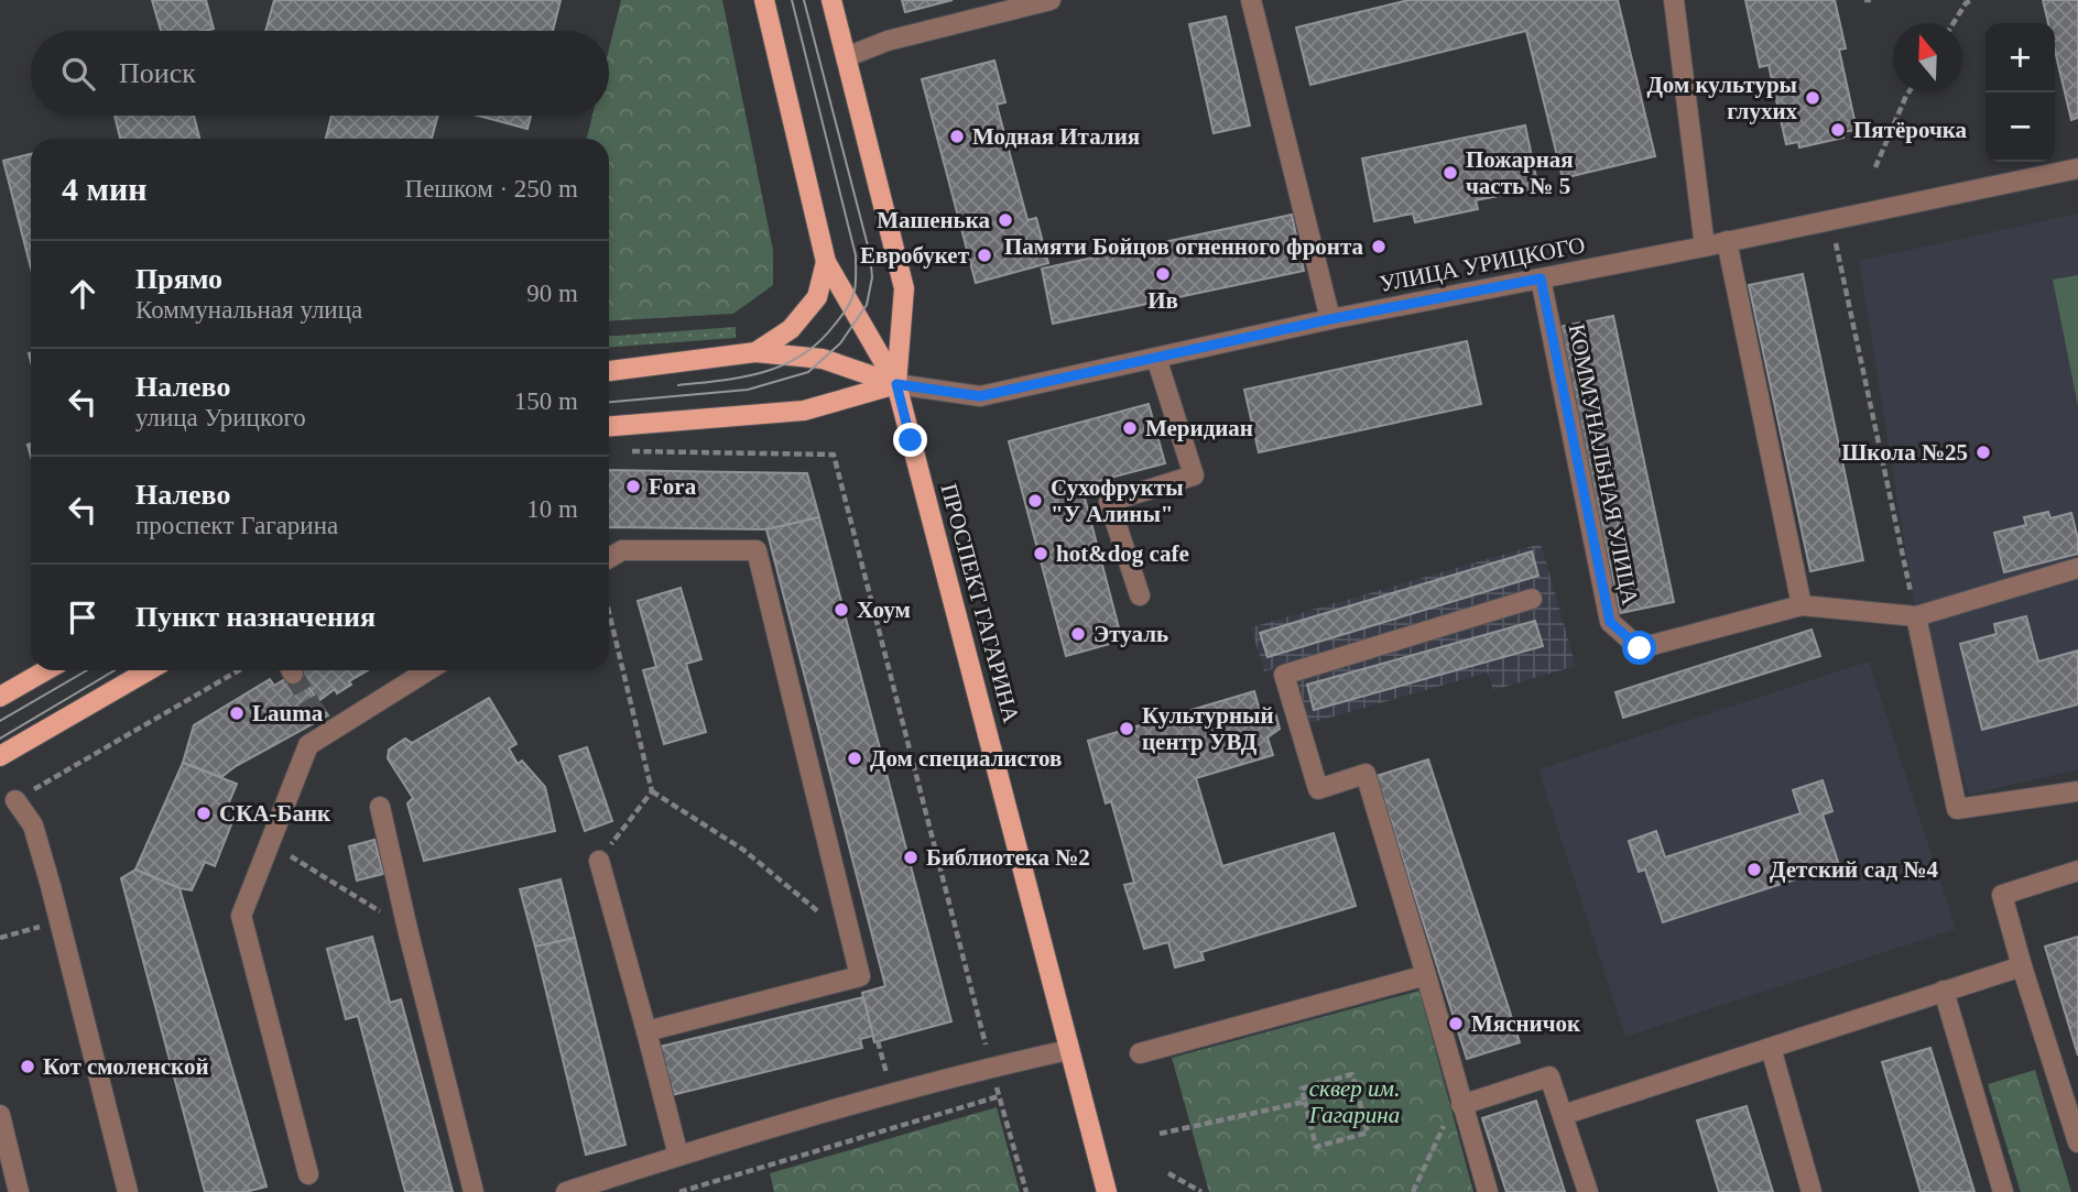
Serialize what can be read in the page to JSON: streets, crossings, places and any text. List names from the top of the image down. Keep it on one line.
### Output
{"streets":{"main road":["ПРОСПЕКТ ГАГАРИНА"],"street":["УЛИЦА УРИЦКОГО","КОММУНАЛЬНАЯ УЛИЦА"]},"crossings":[["УЛИЦА УРИЦКОГО","КОММУНАЛЬНАЯ УЛИЦА"],["УЛИЦА УРИЦКОГО","ПРОСПЕКТ ГАГАРИНА"]],"parks":["сквер им. Гагарина"],"places":["Дом культуры глухих","Пятёрочка","Модная Италия","Пожарная часть № 5","Машенька","Памяти Бойцов огненного фронта","Евробукет","Ив","Меридиан","Школа №25","Fora","Сухофрукты \"У Алины\"","hot&dog cafe","Хоум","Этуаль","Lauma","Культурный центр УВД","Дом специалистов","СКА-Банк","Библиотека №2","Детский сад №4","Мясничок","Кот смоленской"],"north":"top","page":{"map_buttons":["+","−"],"search":"Поиск","heading":["4 мин","Пешком · 250 m"],"list":[["Прямо","Коммунальная улица","90 m"],["Налево","улица Урицкого","150 m"],["Налево","проспект Гагарина","10 m"],"Пункт назначения"]}}
